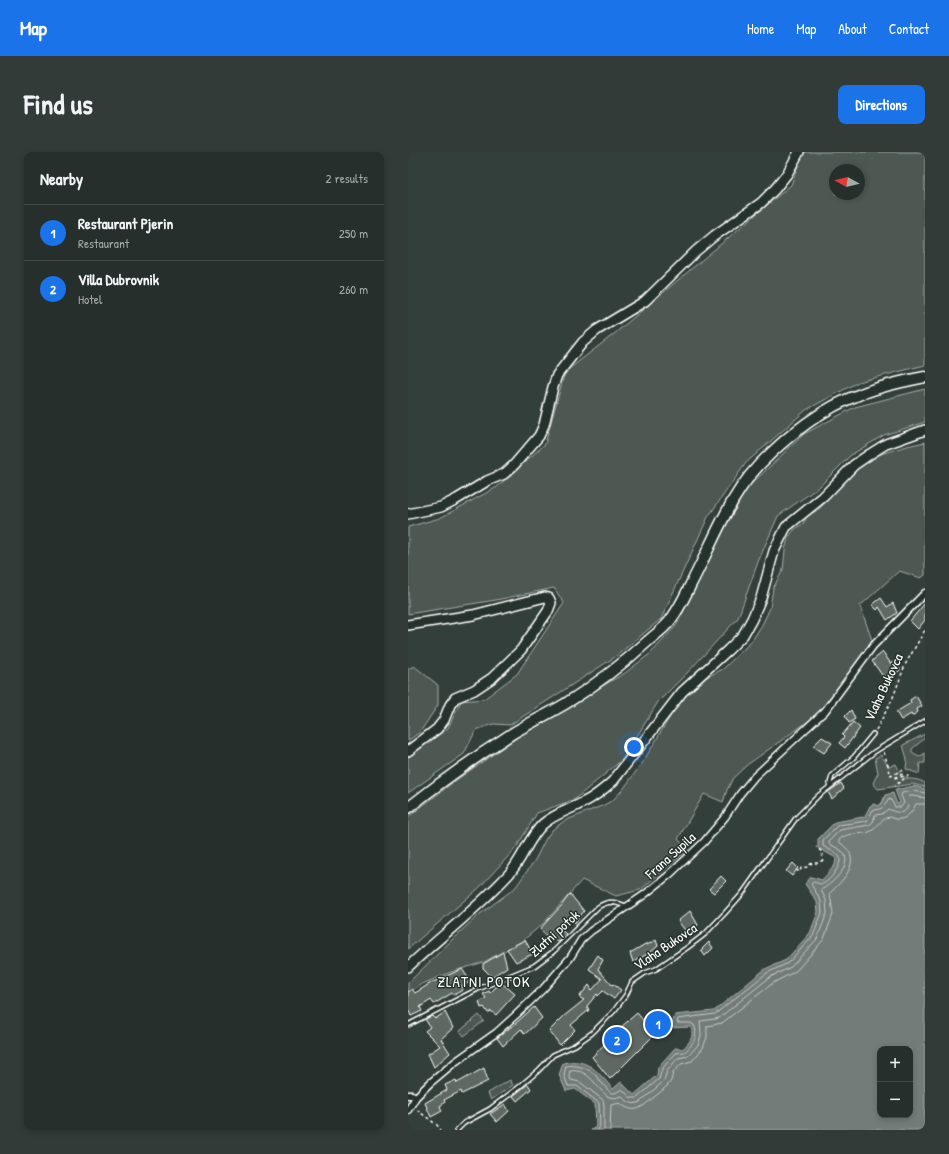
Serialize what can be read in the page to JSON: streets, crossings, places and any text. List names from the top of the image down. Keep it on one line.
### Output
{"streets":{"street":["Frana Supila"],"lane":["Vlaha Bukovca","Zlatni potok"]},"crossings":[["Frana Supila","Zlatni potok"]],"districts":["ZLATNI POTOK"],"north":"left","page":{"header":"Map","nav":["Home","Map","About","Contact"],"title":"Find us","buttons":"Directions","heading":["Nearby","2 results"],"list":[{"mark":"1","name":"Restaurant Pjerin","note":"Restaurant","value":"250 m"},{"mark":"2","name":"Villa Dubrovnik","note":"Hotel","value":"260 m"}],"pins":["1","2"],"map_buttons":["+","−"]}}
